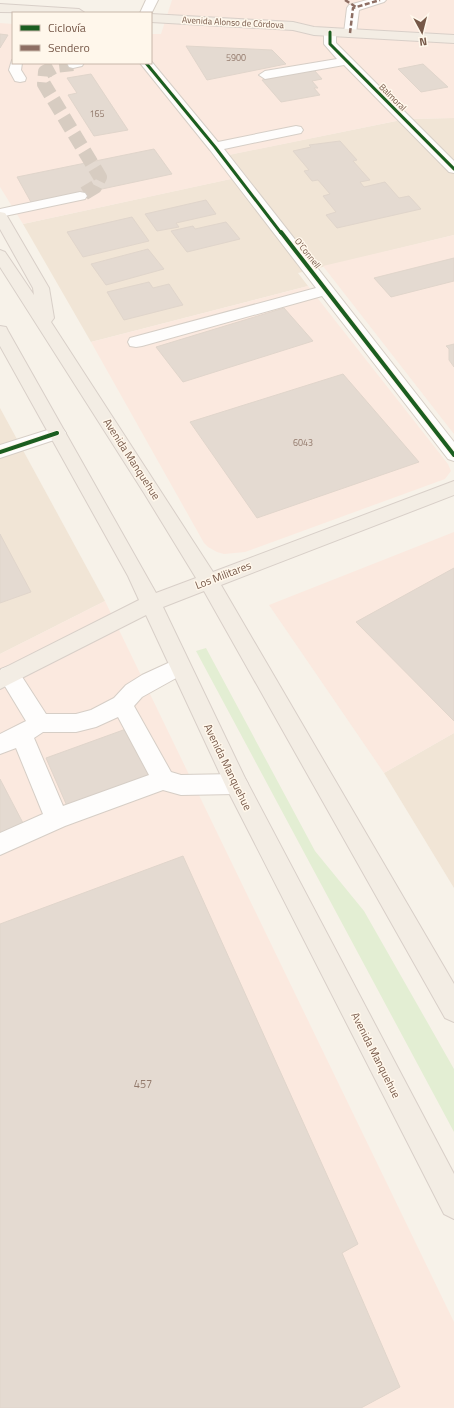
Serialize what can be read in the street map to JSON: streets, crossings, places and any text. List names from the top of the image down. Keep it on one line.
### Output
{"streets":{"main road":["Avenida Alonso de Córdova","Avenida Manquehue","Los Militares"],"street":["Balmoral","O'Connell"]},"crossings":[["Avenida Alonso de Córdova","Balmoral"],["Avenida Manquehue","Los Militares"]],"house_numbers":["5900","165","6043","457"],"legend":["Ciclovía","Sendero"],"north":"bottom"}
